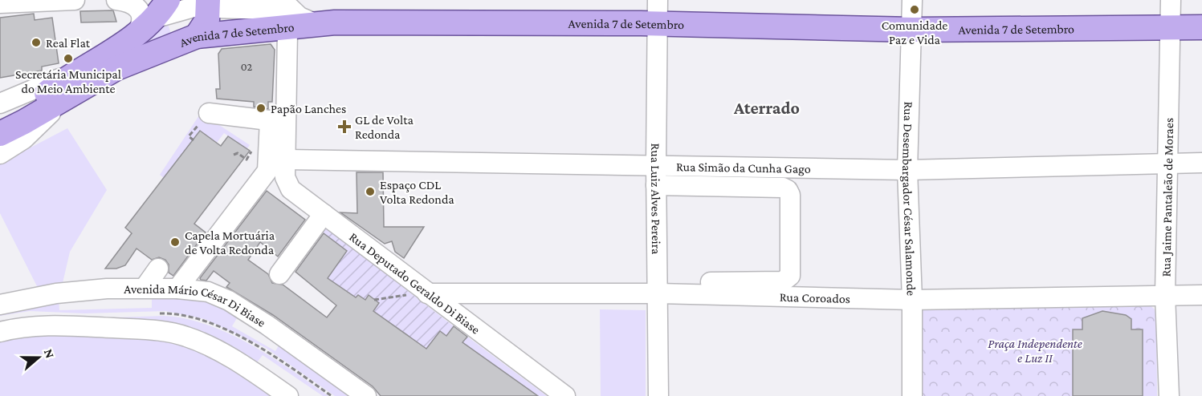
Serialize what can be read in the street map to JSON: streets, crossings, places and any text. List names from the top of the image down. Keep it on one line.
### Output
{"streets":{"main road":["Avenida 7 de Setembro"],"street":["Rua Simão da Cunha Gago","Rua Luiz Alves Pereira","Rua Desembargador César Salamonde","Rua Jaime Pantaleão de Moraes","Rua Deputado Geraldo Di Biase","Rua Coroados","Avenida Mário César Di Biase"]},"crossings":[["Avenida 7 de Setembro","Rua Luiz Alves Pereira"],["Avenida 7 de Setembro","Rua Desembargador César Salamonde"],["Avenida 7 de Setembro","Rua Jaime Pantaleão de Moraes"],["Rua Simão da Cunha Gago","Rua Luiz Alves Pereira"],["Rua Simão da Cunha Gago","Rua Desembargador César Salamonde"],["Rua Simão da Cunha Gago","Rua Jaime Pantaleão de Moraes"],["Rua Simão da Cunha Gago","Rua Deputado Geraldo Di Biase"],["Rua Luiz Alves Pereira","Rua Coroados"],["Rua Desembargador César Salamonde","Rua Coroados"],["Rua Jaime Pantaleão de Moraes","Rua Coroados"],["Rua Deputado Geraldo Di Biase","Rua Coroados"]],"districts":["Aterrado"],"parks":["Praça Independente e Luz II"],"places":{"other":["Comunidade Paz e Vida","Real Flat","Secretária Municipal do Meio Ambiente","Papão Lanches","Espaço CDL Volta Redonda","Capela Mortuária de Volta Redonda"],"health":["GL de Volta Redonda"]},"house_numbers":["02"],"north":"right"}
